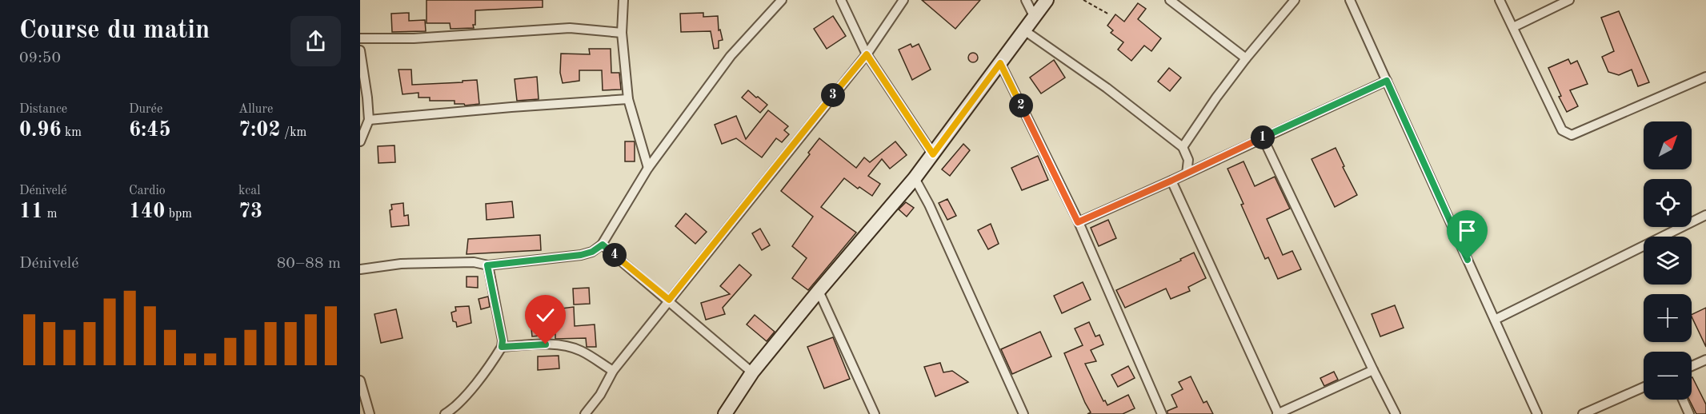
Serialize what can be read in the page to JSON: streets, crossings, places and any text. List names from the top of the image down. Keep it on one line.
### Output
{"north":"top right","page":{"heading":["Course du matin","09:50"],"stats":[["Distance","0.96 km"],["Durée","6:45"],["Allure","7:02 /km"],["Dénivelé","11 m"],["Cardio","140 bpm"],["kcal","73"]],"pins":["3","2","1","4"],"map_buttons":["+","−"],"chart":["Dénivelé","80–88 m"]}}
